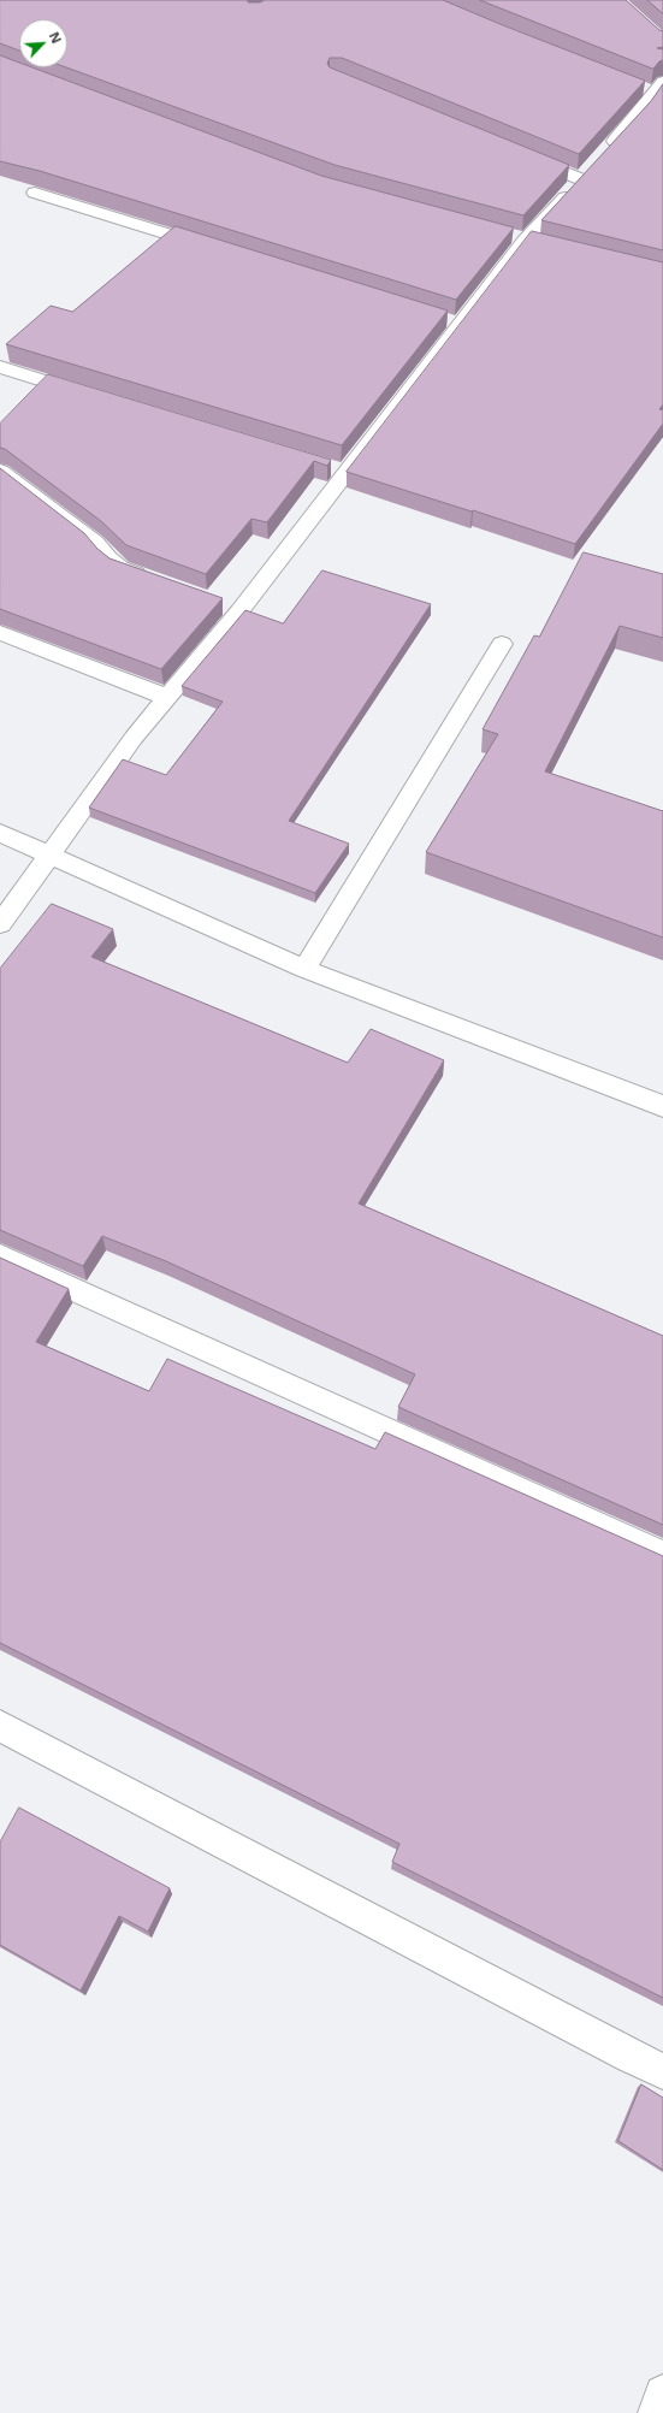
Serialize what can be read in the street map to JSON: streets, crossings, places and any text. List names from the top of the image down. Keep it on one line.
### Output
{"north":"top right"}
